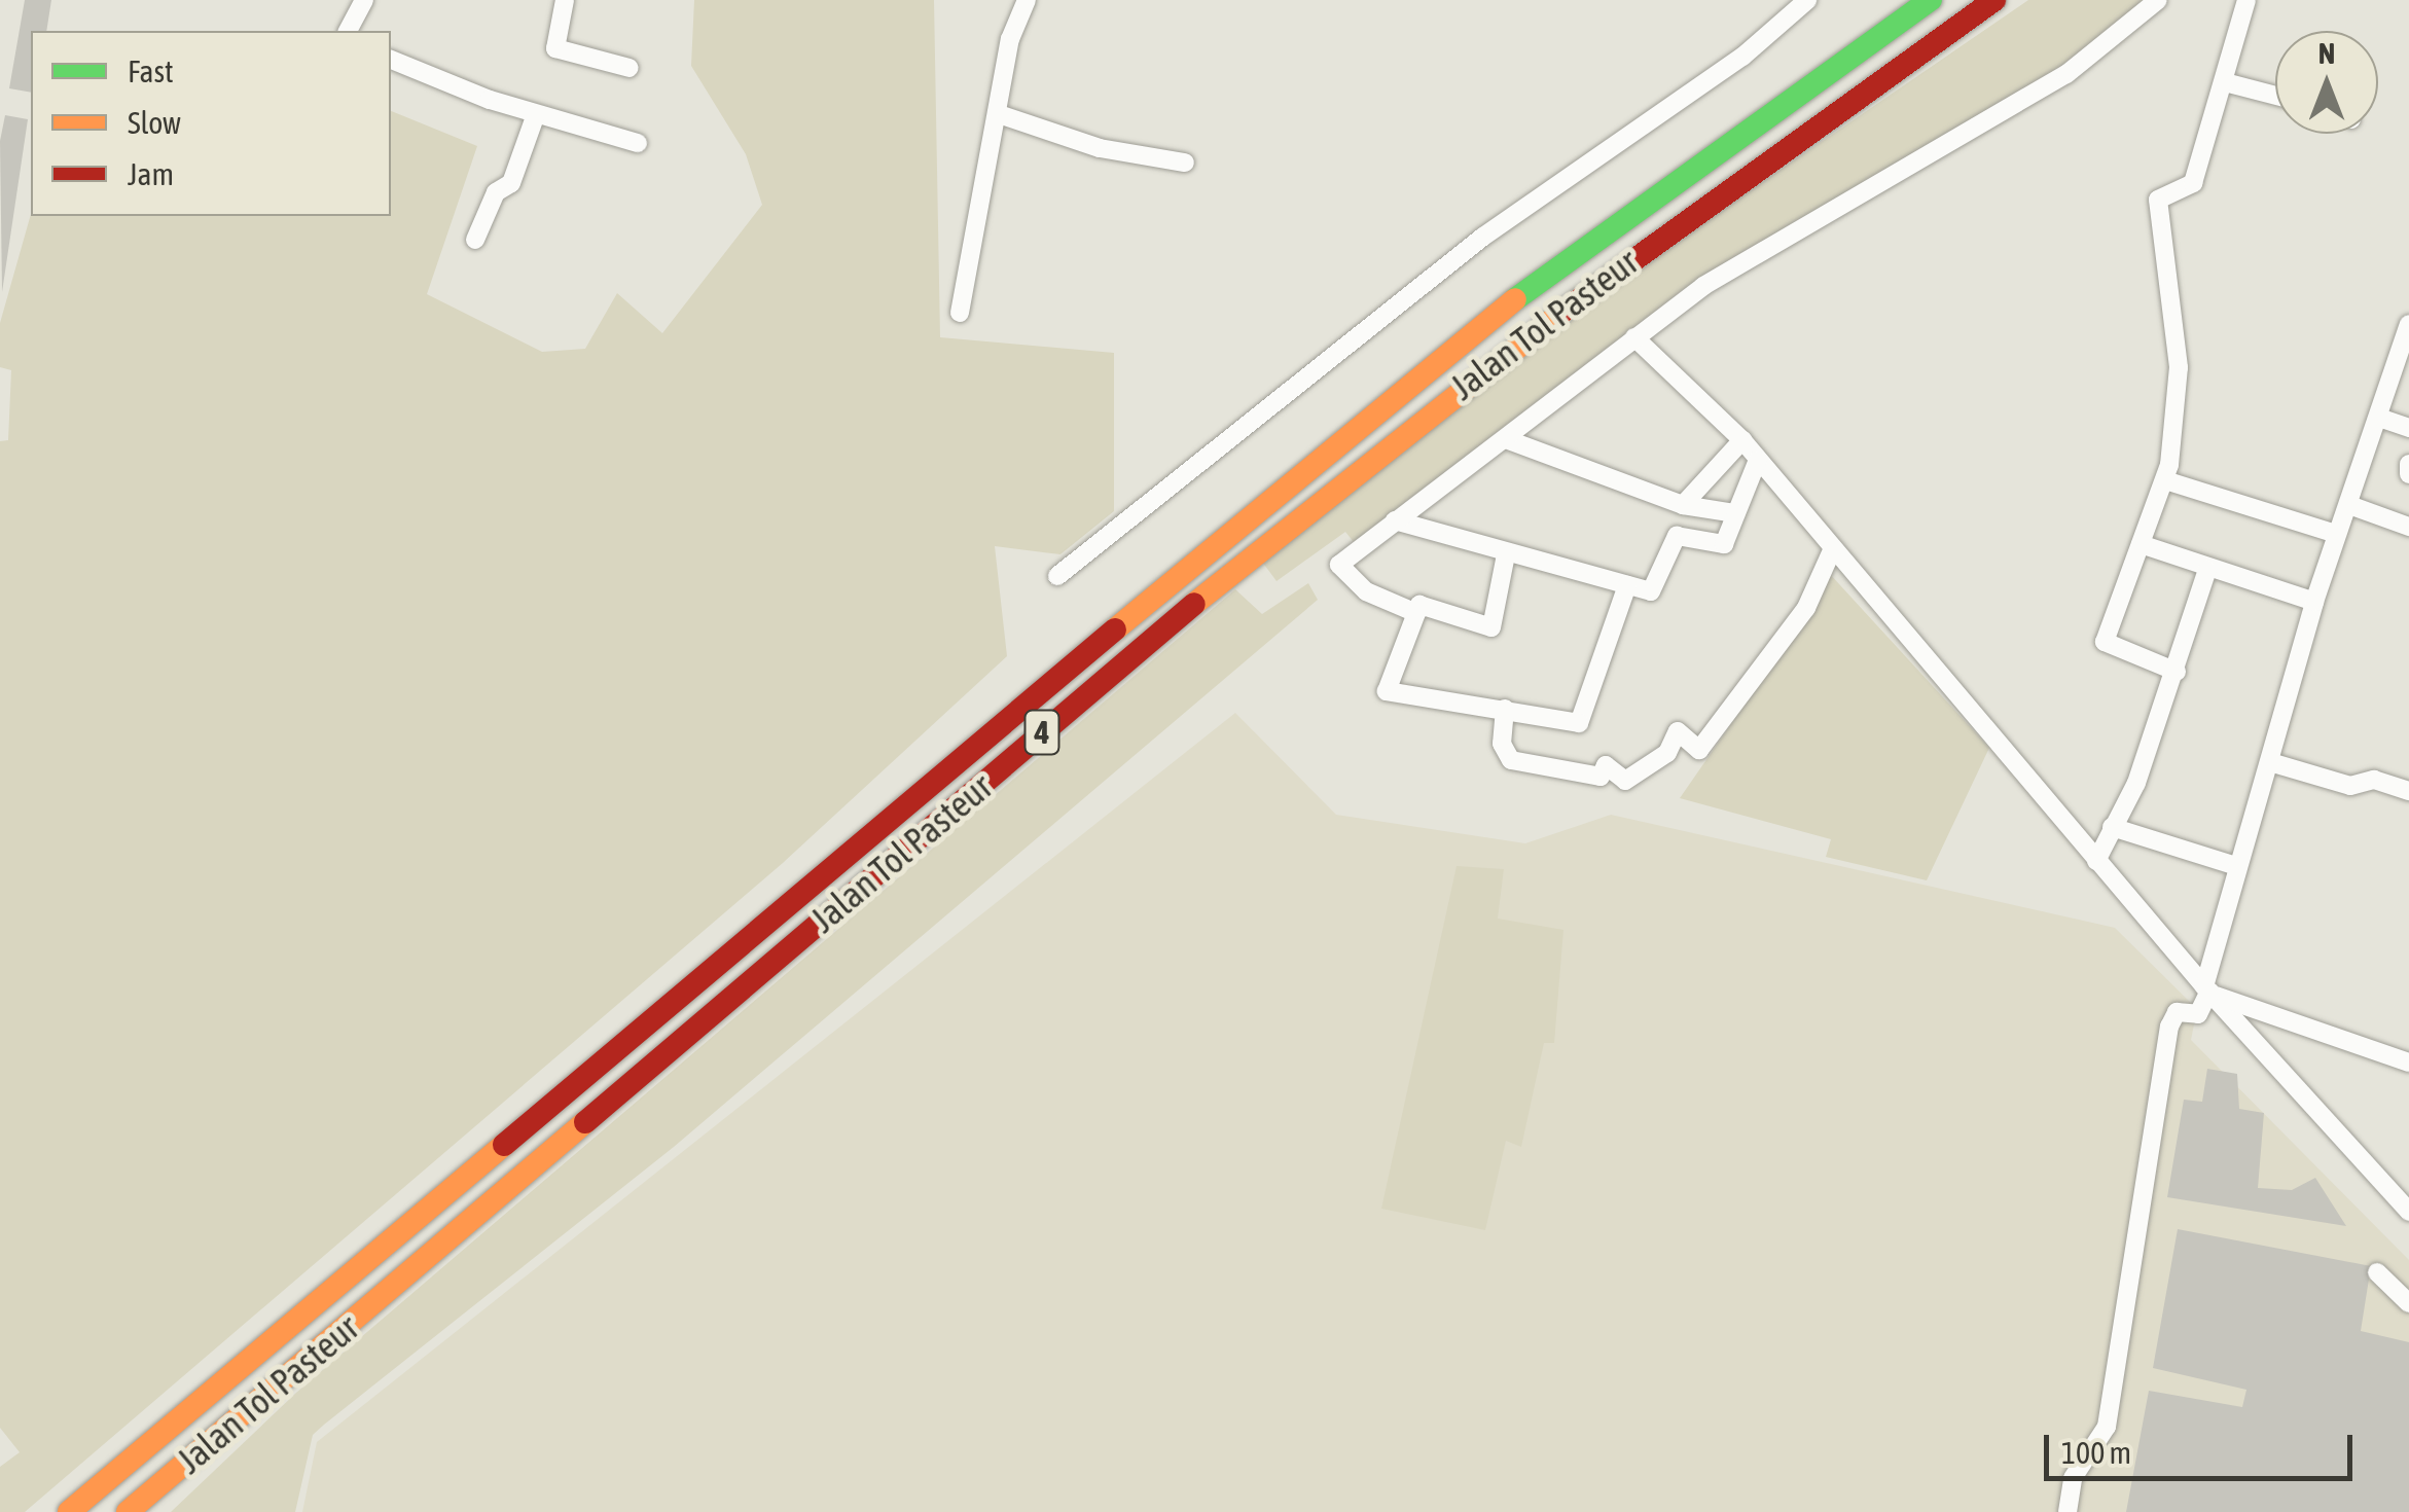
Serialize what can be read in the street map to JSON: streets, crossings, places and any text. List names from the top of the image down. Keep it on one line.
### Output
{"streets":{"highway":["Jalan Tol Pasteur","4"]},"legend":["Fast","Slow","Jam"],"scale_bar":"100 m","north":"top"}
